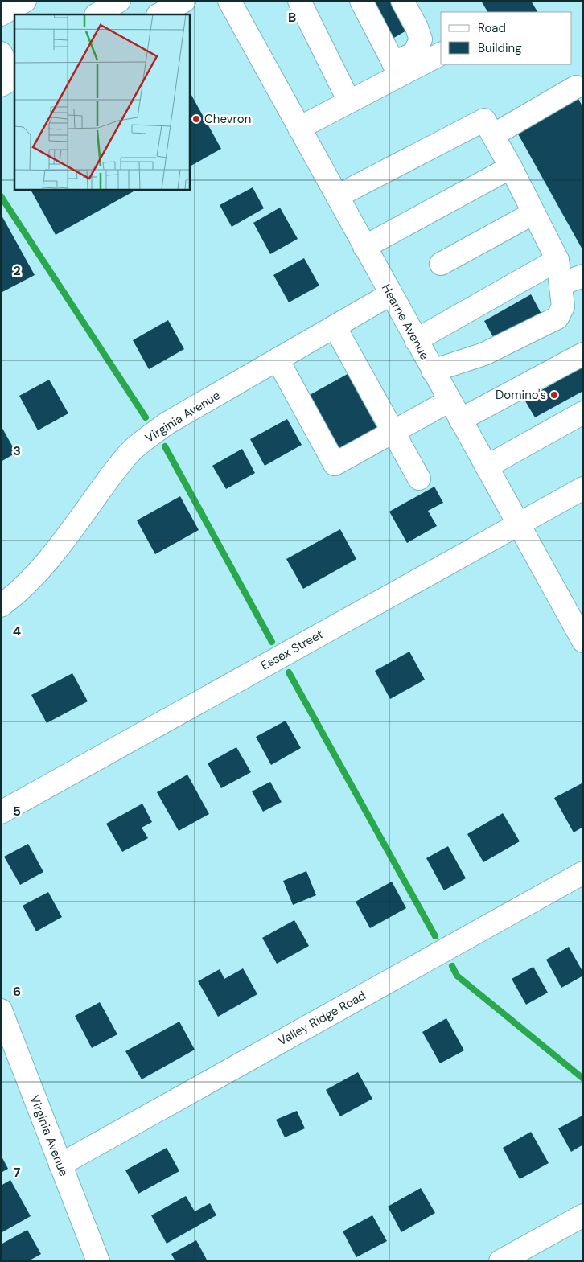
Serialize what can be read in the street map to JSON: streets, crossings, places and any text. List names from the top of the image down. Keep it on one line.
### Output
{"streets":{"street":["Hearne Avenue","Virginia Avenue","Essex Street","Valley Ridge Road"]},"crossings":[["Hearne Avenue","Virginia Avenue"],["Hearne Avenue","Essex Street"],["Virginia Avenue","Valley Ridge Road"]],"places":["Chevron","Domino's"],"legend":["Road","Building"],"grid":{"columns":["B"],"rows":["2","3","4","5","6","7"]}}
